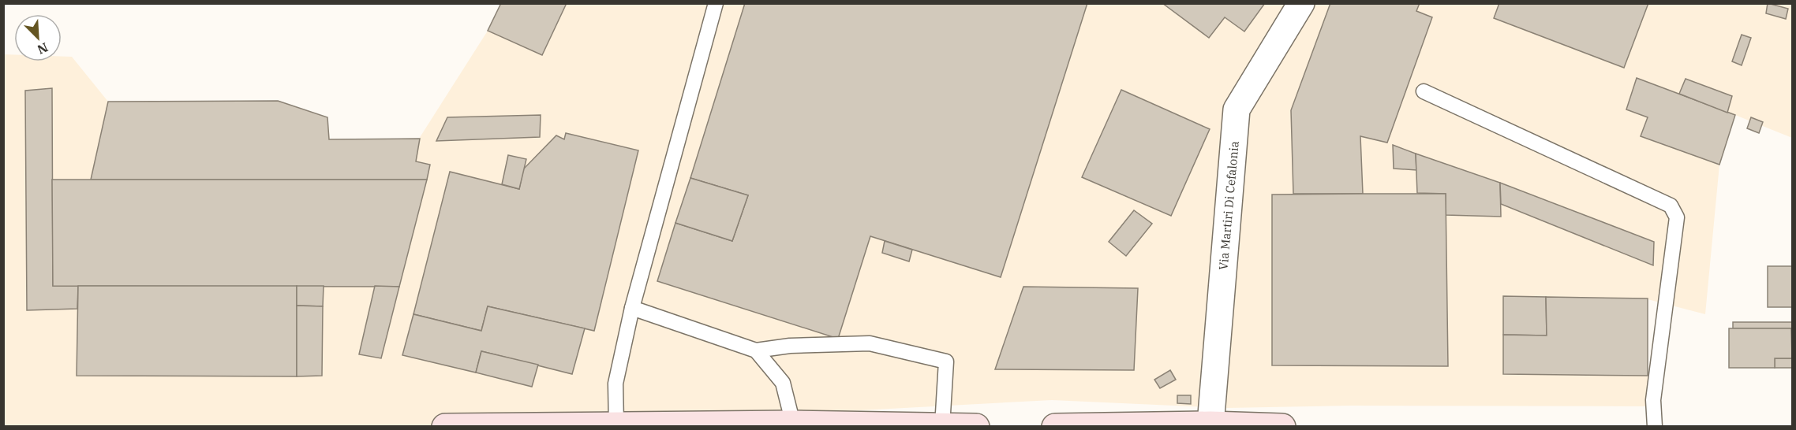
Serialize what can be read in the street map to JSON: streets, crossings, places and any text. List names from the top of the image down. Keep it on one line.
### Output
{"streets":{"street":["Via Martiri Di Cefalonia"]},"north":"bottom right"}
